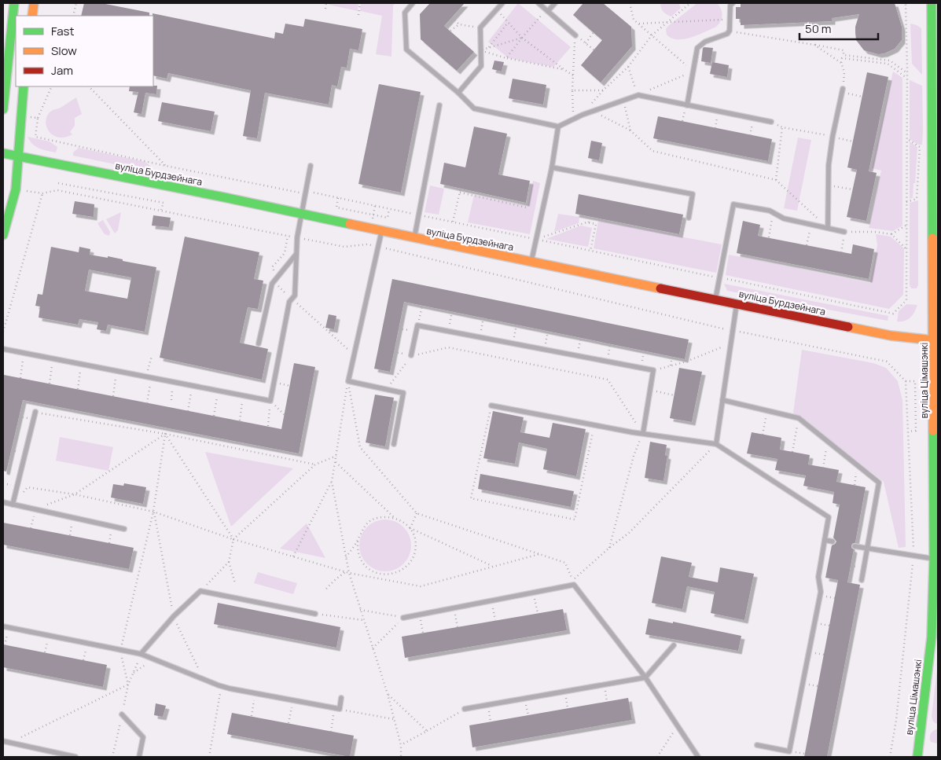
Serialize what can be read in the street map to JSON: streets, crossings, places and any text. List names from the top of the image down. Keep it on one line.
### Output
{"streets":{"main road":["вуліца Бурдзейнага","вуліца Цімашэнкі"]},"crossings":[["вуліца Бурдзейнага","вуліца Цімашэнкі"]],"legend":["Fast","Slow","Jam"],"scale_bar":"50 m"}
